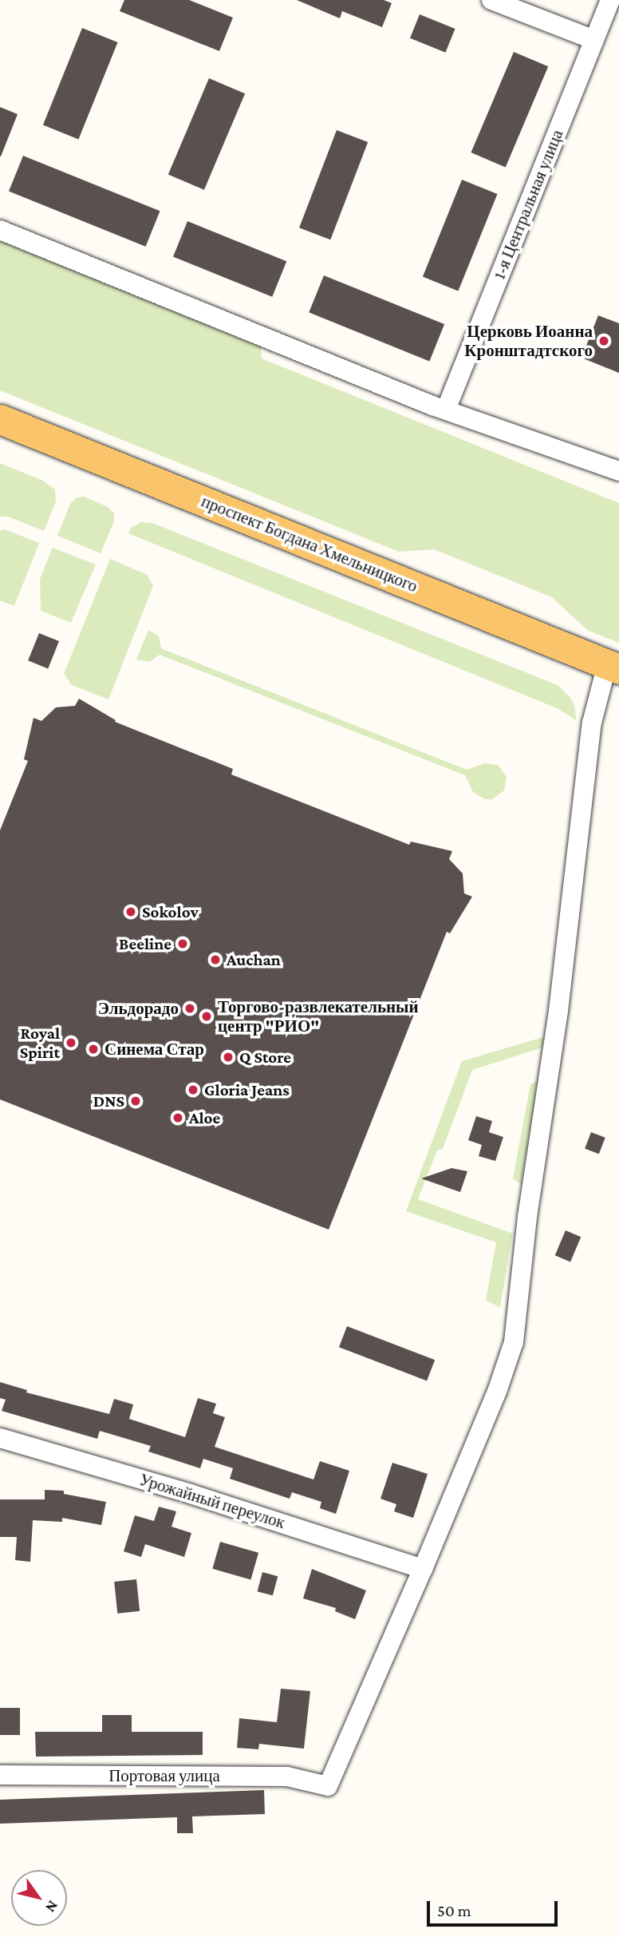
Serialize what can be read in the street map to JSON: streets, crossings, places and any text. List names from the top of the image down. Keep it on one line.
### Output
{"streets":{"main road":["проспект Богдана Хмельницкого"],"street":["1-я Центральная улица","Урожайный переулок","Портовая улица"]},"crossings":[["Урожайный переулок","Портовая улица"]],"places":["Церковь Иоанна Кронштадтского","Sokolov","Beeline","Auchan","Эльдорадо","Торгово-развлекательный центр \"РИО\"","Royal Spirit","Синема Стар","Q Store","Gloria Jeans","DNS","Aloe"],"scale_bar":"50 m","north":"bottom right"}
